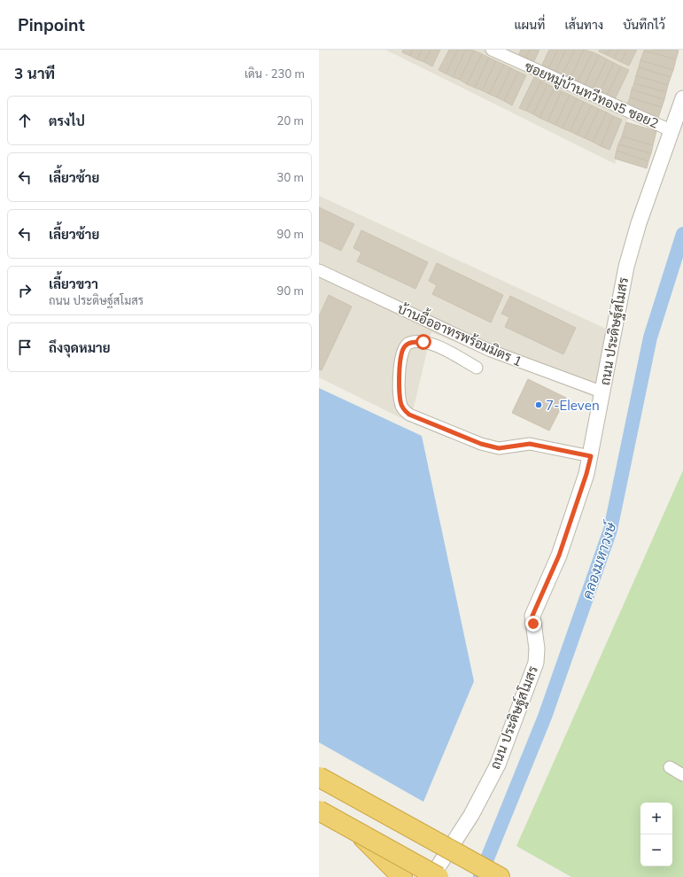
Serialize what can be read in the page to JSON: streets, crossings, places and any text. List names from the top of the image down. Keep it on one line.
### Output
{"streets":{"street":["ซอยหมู่บ้านทวีทอง5 ซอย2","ถนน ประดิษฐ์สโมสร","บ้านอื้ออาทรพร้อมมิตร 1"]},"crossings":[["ซอยหมู่บ้านทวีทอง5 ซอย2","ถนน ประดิษฐ์สโมสร"],["ถนน ประดิษฐ์สโมสร","บ้านอื้ออาทรพร้อมมิตร 1"]],"water":["คลองมหาวงษ์"],"places":["7-Eleven"],"page":{"header":"Pinpoint","nav":["แผนที่","เส้นทาง","บันทึกไว้"],"heading":["3 นาที","เดิน · 230 m"],"list":[["ตรงไป","20 m"],["เลี้ยวซ้าย","30 m"],["เลี้ยวซ้าย","90 m"],["เลี้ยวขวา","ถนน ประดิษฐ์สโมสร","90 m"],"ถึงจุดหมาย"],"map_buttons":["+","−"]}}
